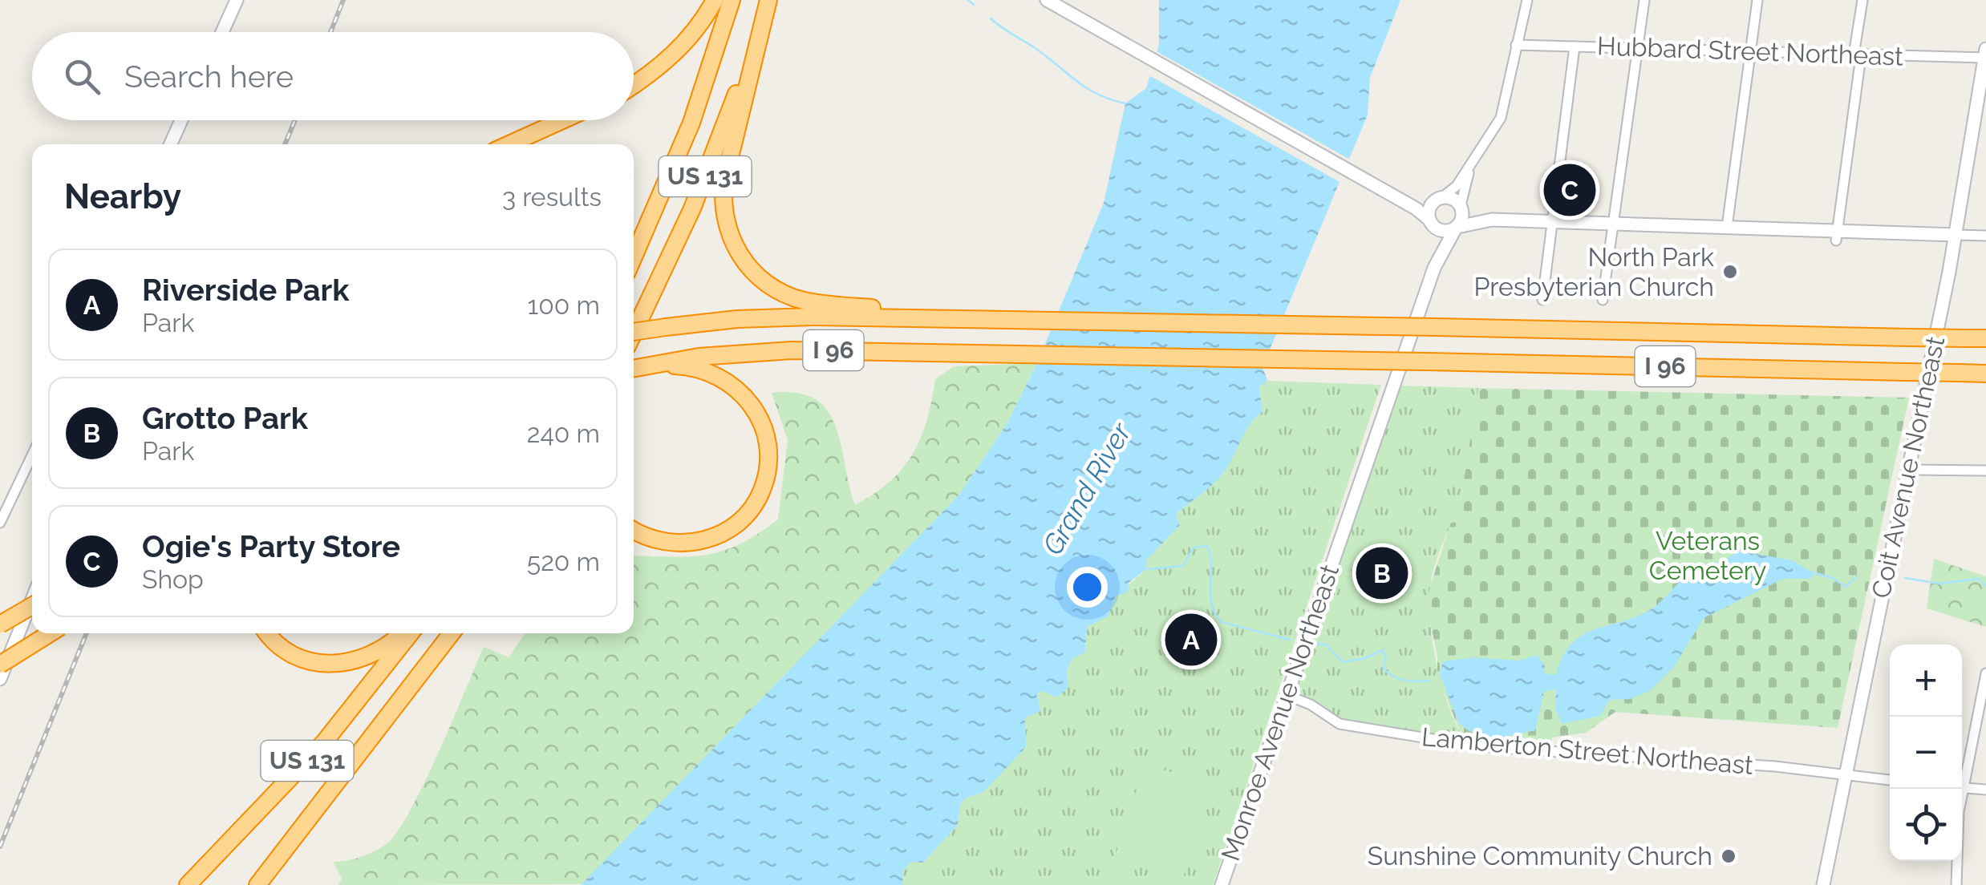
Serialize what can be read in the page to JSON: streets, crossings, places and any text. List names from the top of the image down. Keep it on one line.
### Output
{"streets":{"highway":["US 131","I 96"],"main road":["Coit Avenue Northeast","Monroe Avenue Northeast"],"street":["Hubbard Street Northeast","Lamberton Street Northeast"]},"crossings":[["Hubbard Street Northeast","Coit Avenue Northeast"],["Coit Avenue Northeast","Lamberton Street Northeast"],["Monroe Avenue Northeast","Lamberton Street Northeast"]],"water":["Grand River"],"parks":["Veterans Cemetery"],"places":["North Park Presbyterian Church","Sunshine Community Church"],"page":{"search":"Search here","heading":["Nearby","3 results"],"pins":["C","B","A"],"list":[{"mark":"A","name":"Riverside Park","note":"Park","value":"100 m"},{"mark":"B","name":"Grotto Park","note":"Park","value":"240 m"},{"mark":"C","name":"Ogie's Party Store","note":"Shop","value":"520 m"}],"map_buttons":["+","−"]}}
